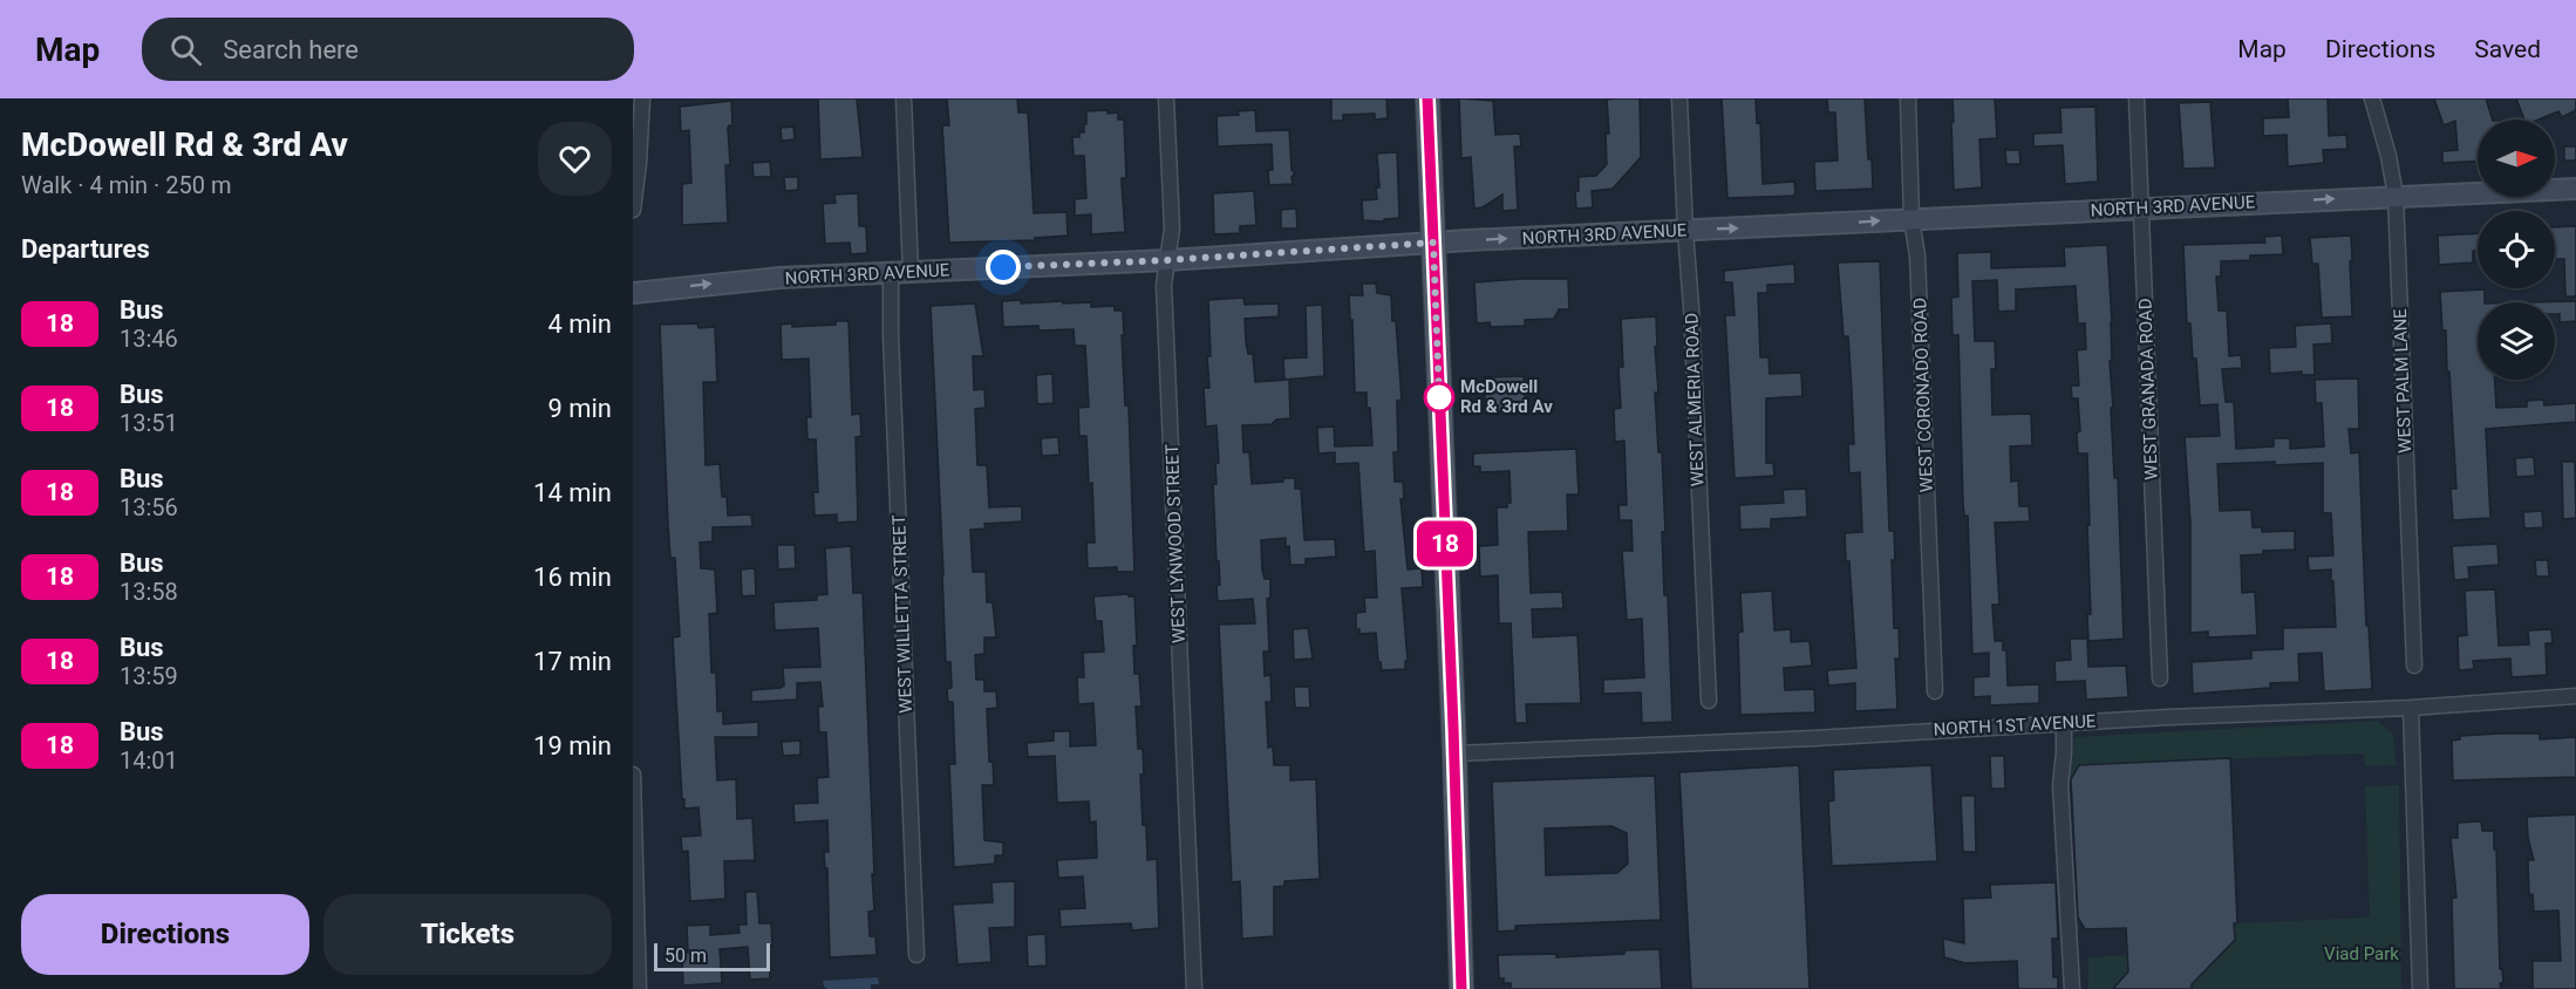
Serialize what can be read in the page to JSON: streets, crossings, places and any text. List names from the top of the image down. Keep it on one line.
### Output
{"streets":{"street":["NORTH 3RD AVENUE","WEST PALM LANE","WEST GRANADA ROAD","WEST CORONADO ROAD","WEST ALMERIA ROAD","WEST LYNWOOD STREET","WEST WILLETTA STREET","NORTH 1ST AVENUE"]},"crossings":[["NORTH 3RD AVENUE","WEST PALM LANE"],["NORTH 3RD AVENUE","WEST GRANADA ROAD"],["NORTH 3RD AVENUE","WEST CORONADO ROAD"],["NORTH 3RD AVENUE","WEST ALMERIA ROAD"],["NORTH 3RD AVENUE","WEST LYNWOOD STREET"],["NORTH 3RD AVENUE","WEST WILLETTA STREET"]],"one_way":["NORTH 3RD AVENUE"],"parks":["Viad Park"],"places":["McDowell Rd & 3rd Av"],"lines":["bus line 18"],"scale_bar":"50 m","north":"right","page":{"header":"Map","search":"Search here","nav":["Map","Directions","Saved"],"heading":[["McDowell Rd & 3rd Av","Walk · 4 min · 250 m"],"Departures"],"on_map":"18","list":[{"mark":"18","name":"Bus","note":"13:46","value":"4 min"},{"mark":"18","name":"Bus","note":"13:51","value":"9 min"},{"mark":"18","name":"Bus","note":"13:56","value":"14 min"},{"mark":"18","name":"Bus","note":"13:58","value":"16 min"},{"mark":"18","name":"Bus","note":"13:59","value":"17 min"},{"mark":"18","name":"Bus","note":"14:01","value":"19 min"}],"buttons":["Directions","Tickets"],"scale":"50 m"}}
